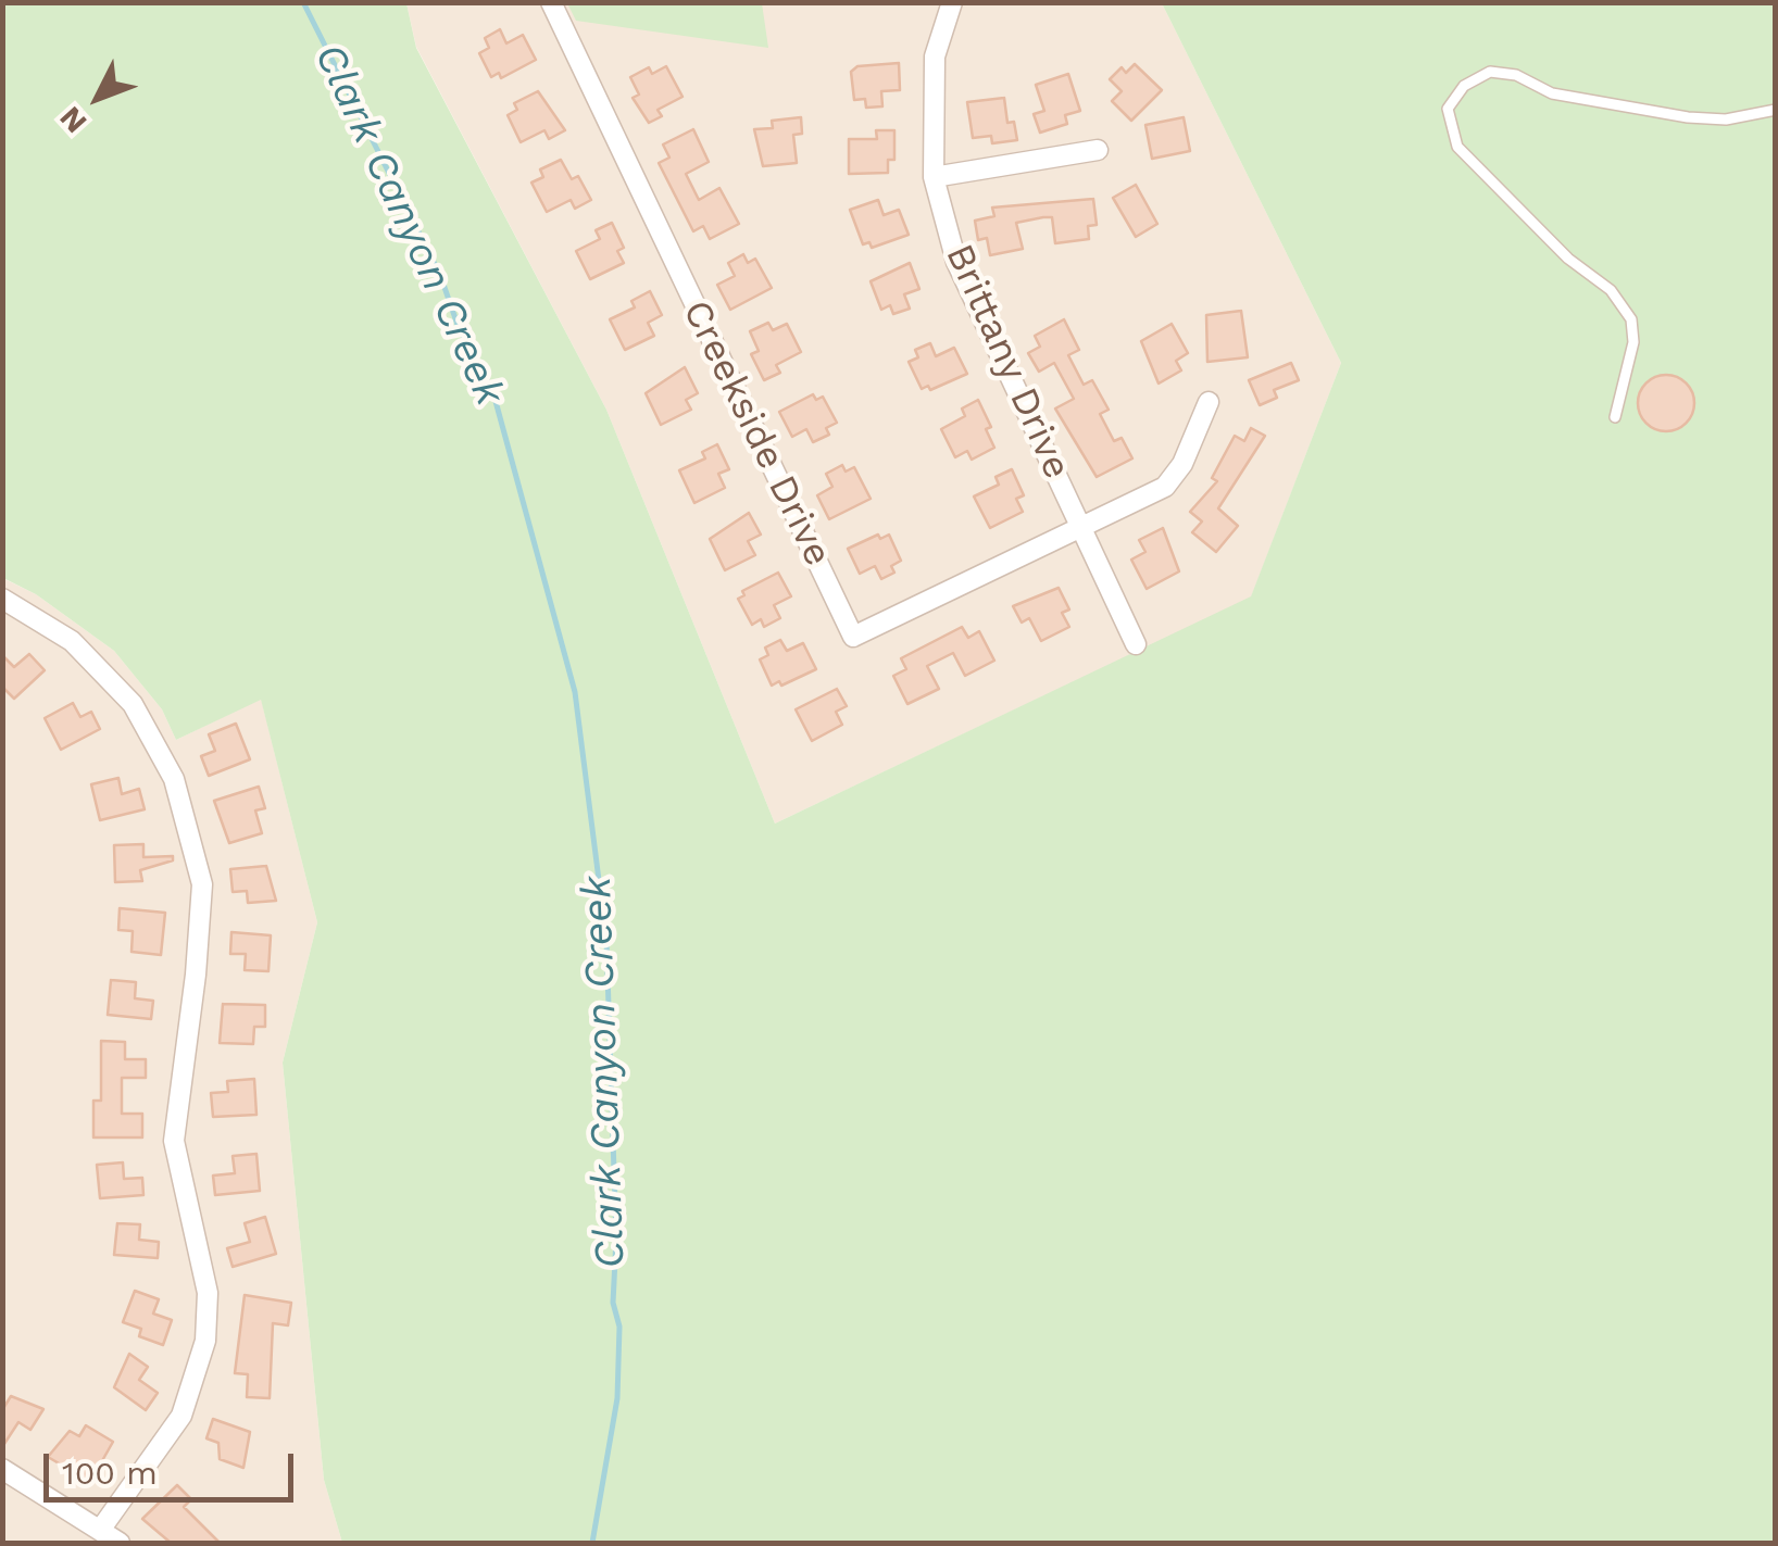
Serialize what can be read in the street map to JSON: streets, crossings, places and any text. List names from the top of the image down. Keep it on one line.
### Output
{"streets":{"street":["Brittany Drive","Creekside Drive"]},"crossings":[["Brittany Drive","Creekside Drive"]],"water":["Clark Canyon Creek"],"scale_bar":"100 m","north":"bottom left"}
